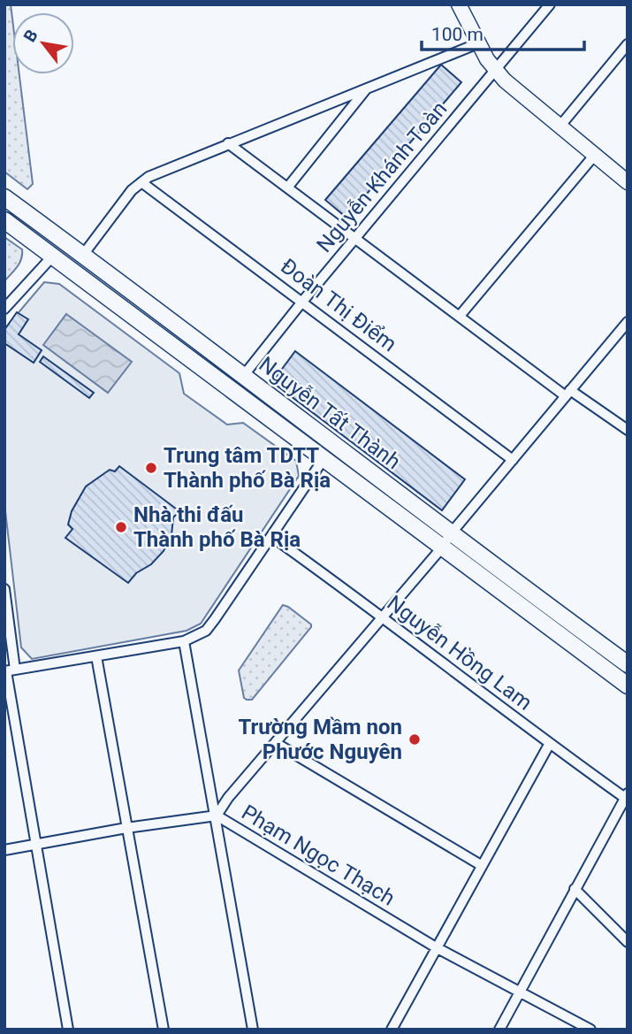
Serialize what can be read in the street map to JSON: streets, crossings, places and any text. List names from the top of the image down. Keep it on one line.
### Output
{"streets":{"main road":["Nguyễn Tất Thành"],"street":["Nguyễn Khánh Toàn","Đoàn Thị Điểm","Nguyễn Hồng Lam","Phạm Ngọc Thạch"]},"crossings":[["Nguyễn Khánh Toàn","Đoàn Thị Điểm"],["Nguyễn Khánh Toàn","Nguyễn Tất Thành"]],"places":["Trung tâm TDTT Thành phố Bà Rịa","Nhà thi đấu Thành phố Bà Rịa","Trường Mầm non Phước Nguyên"],"scale_bar":"100 m","north":"top left"}
